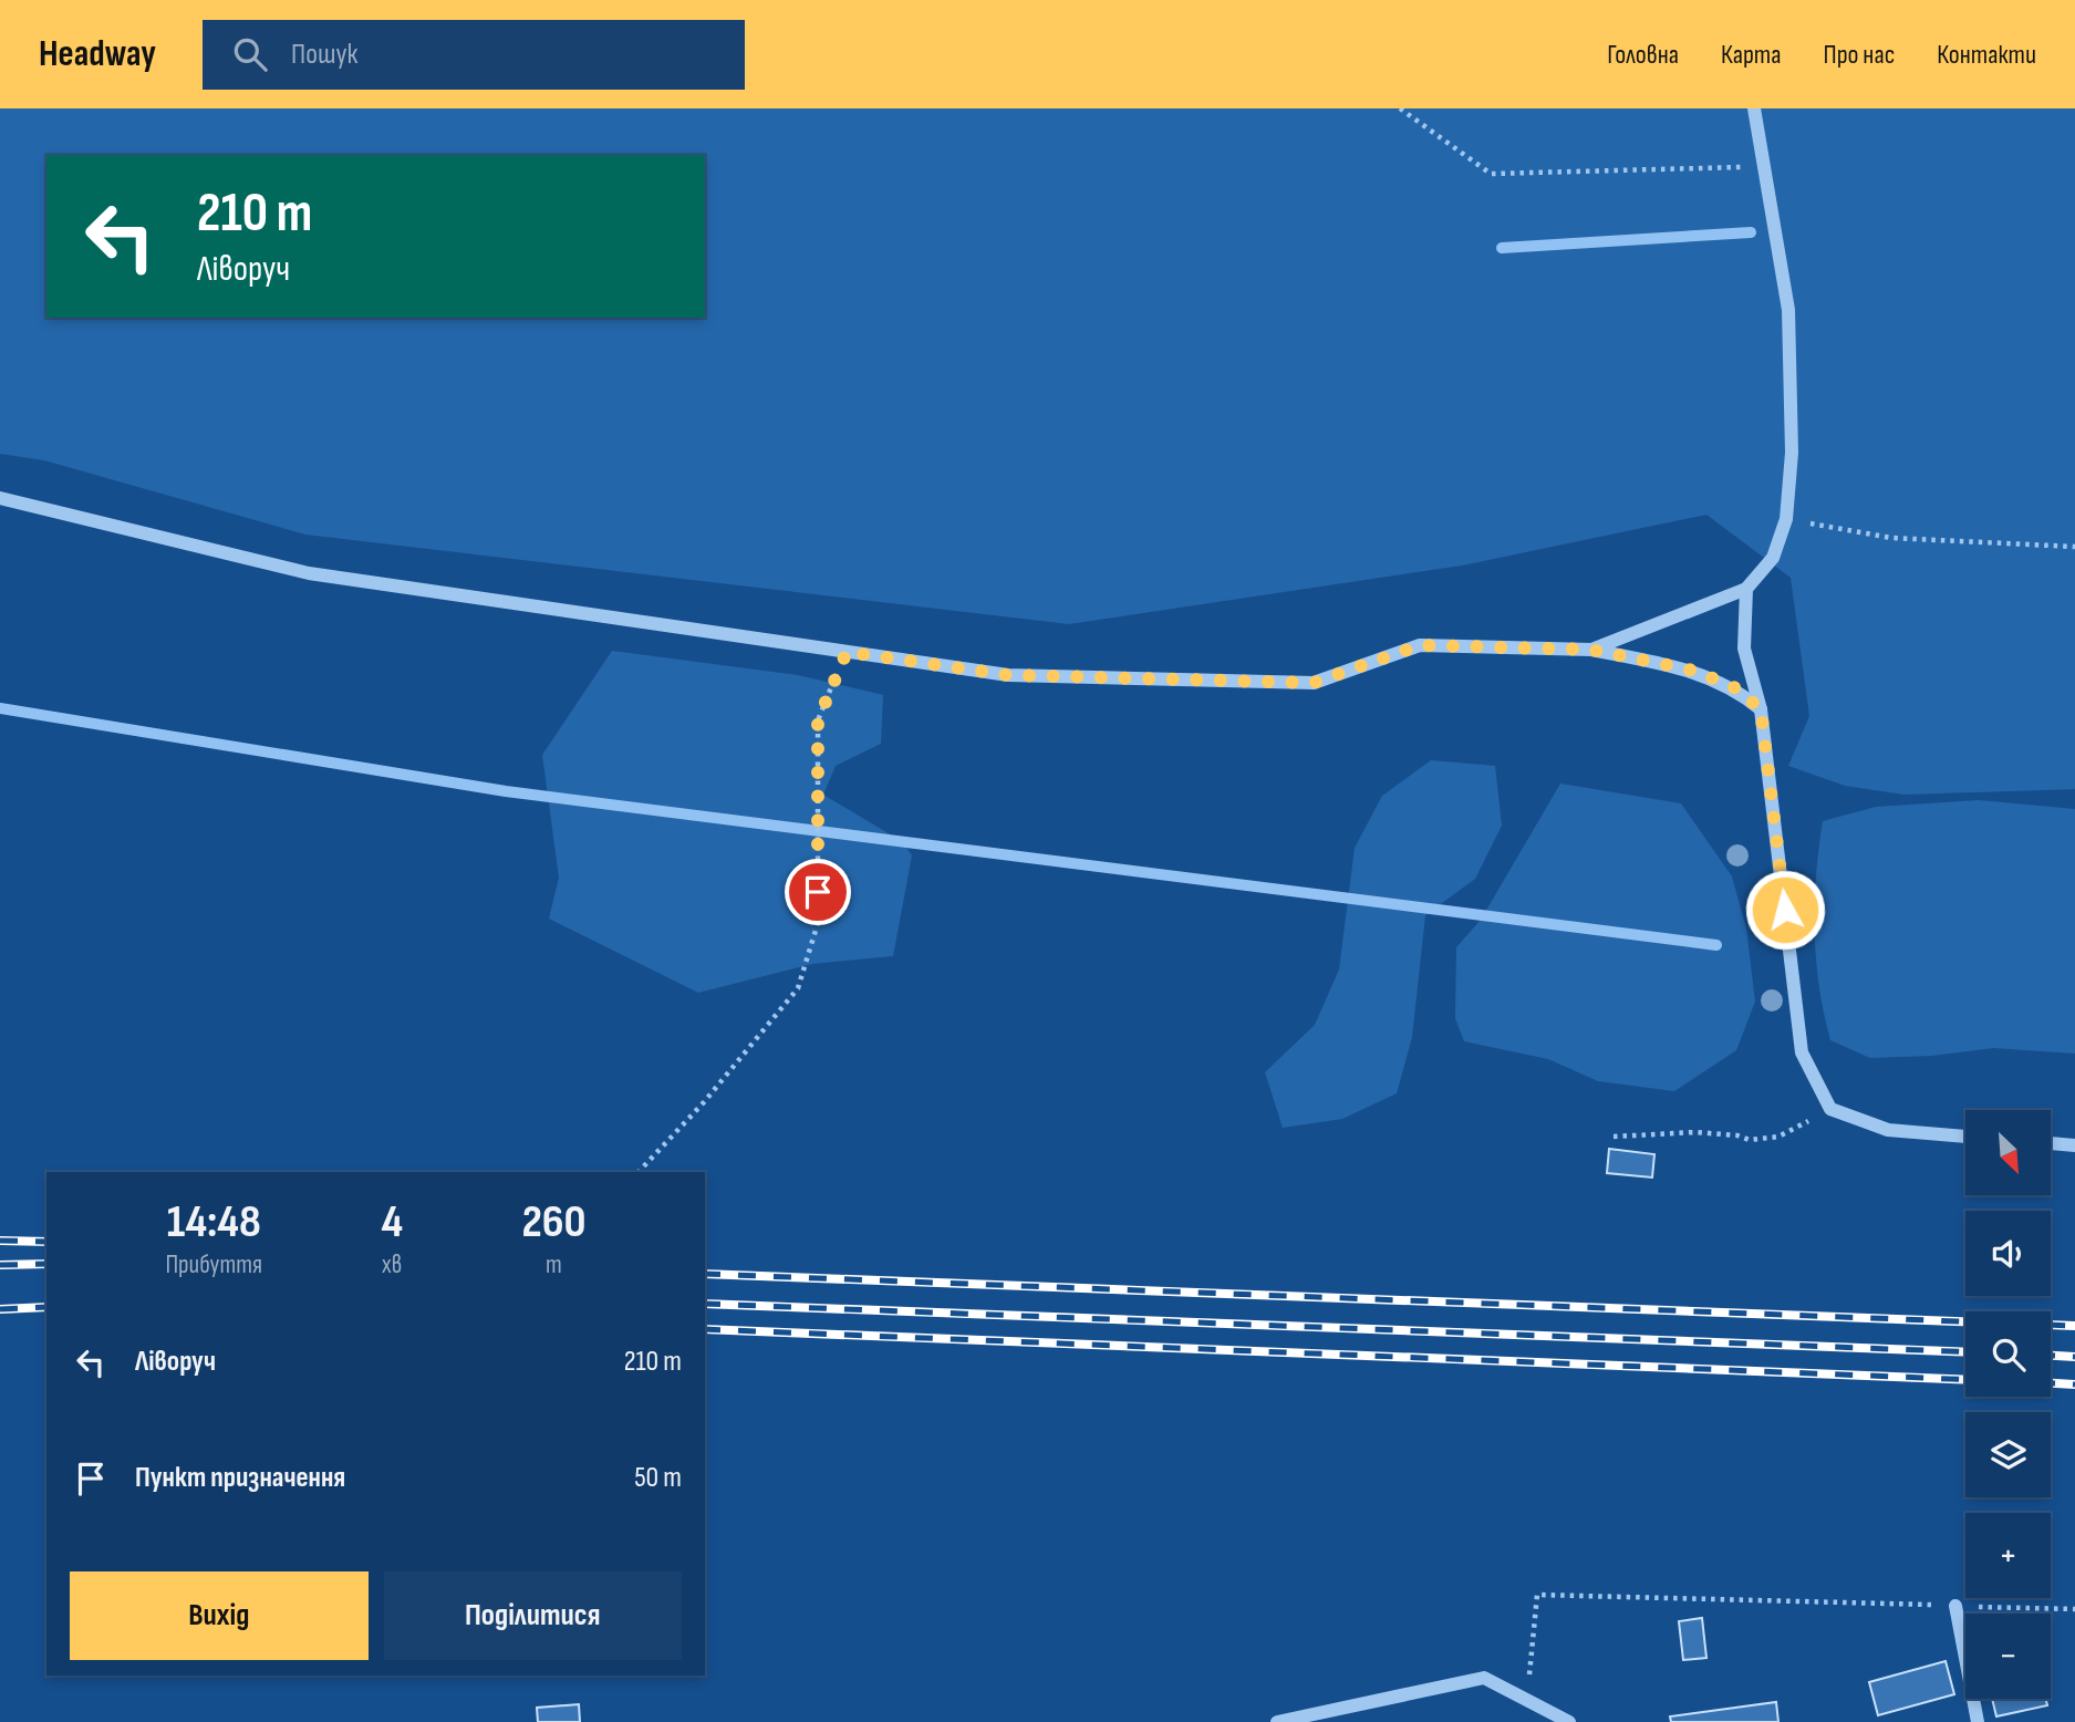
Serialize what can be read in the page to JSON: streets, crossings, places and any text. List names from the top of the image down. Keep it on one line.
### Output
{"north":"bottom right","page":{"header":"Headway","search":"Пошук","nav":["Головна","Карта","Про нас","Контакти"],"turn":["210 m","Ліворуч"],"map_buttons":["+","−"],"eta":["14:48","Прибуття","4","хв","260","m"],"list":[{"name":"Ліворуч","value":"210 m"},{"name":"Пункт призначення","value":"50 m"}],"buttons":["Вихід","Поділитися"]}}
